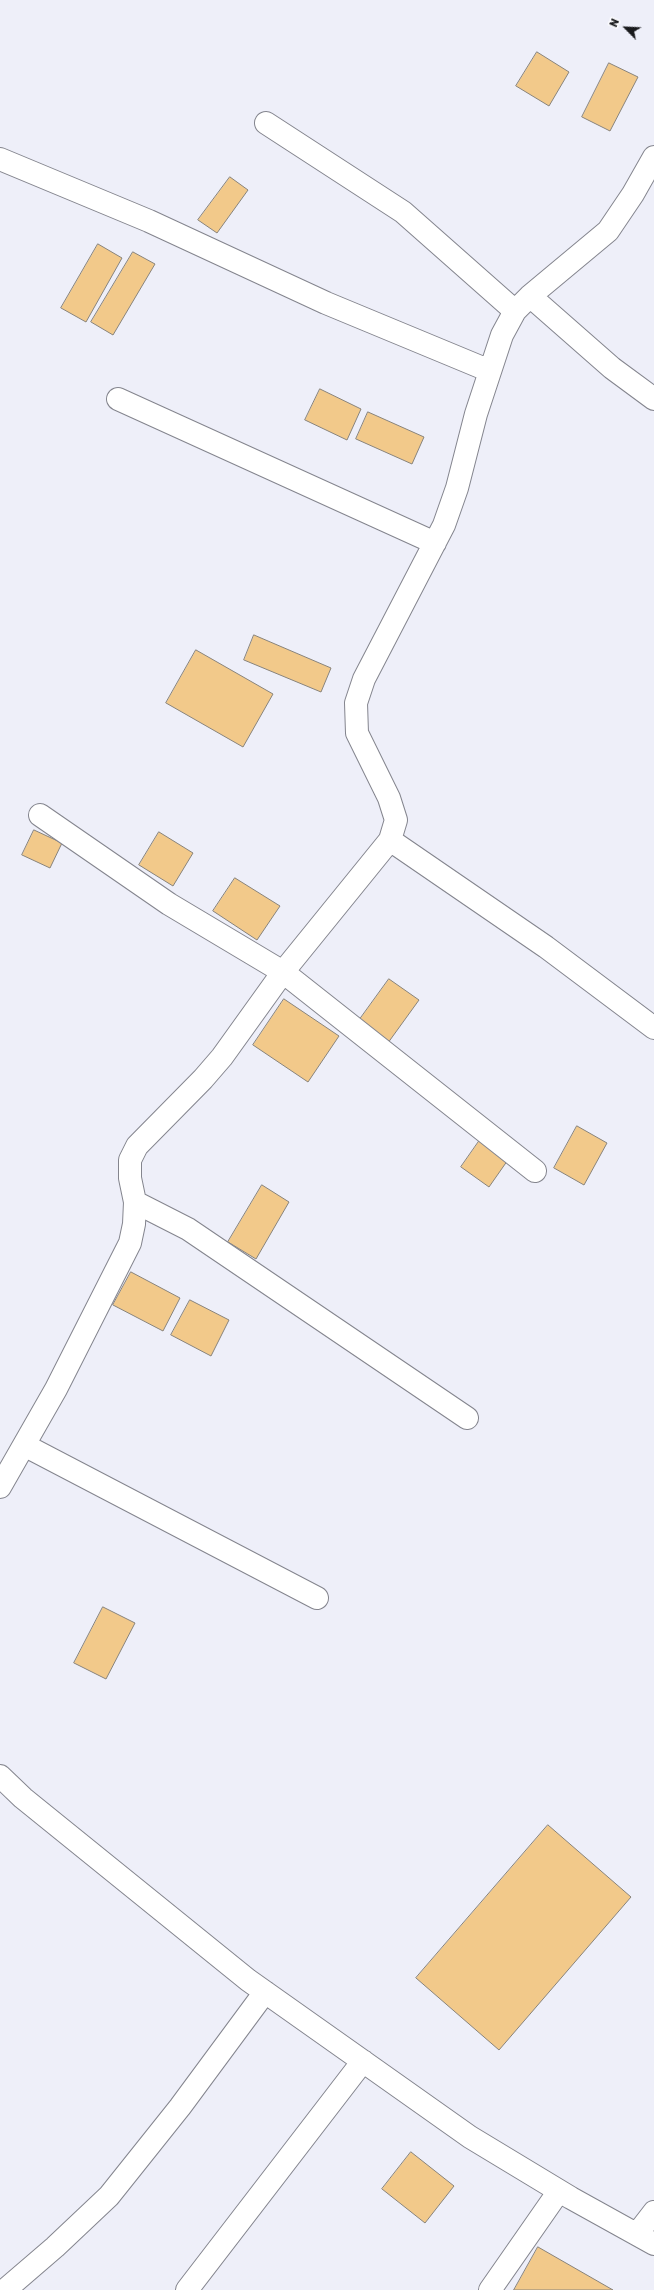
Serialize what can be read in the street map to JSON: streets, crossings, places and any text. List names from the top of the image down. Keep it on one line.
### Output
{"north":"top left"}
